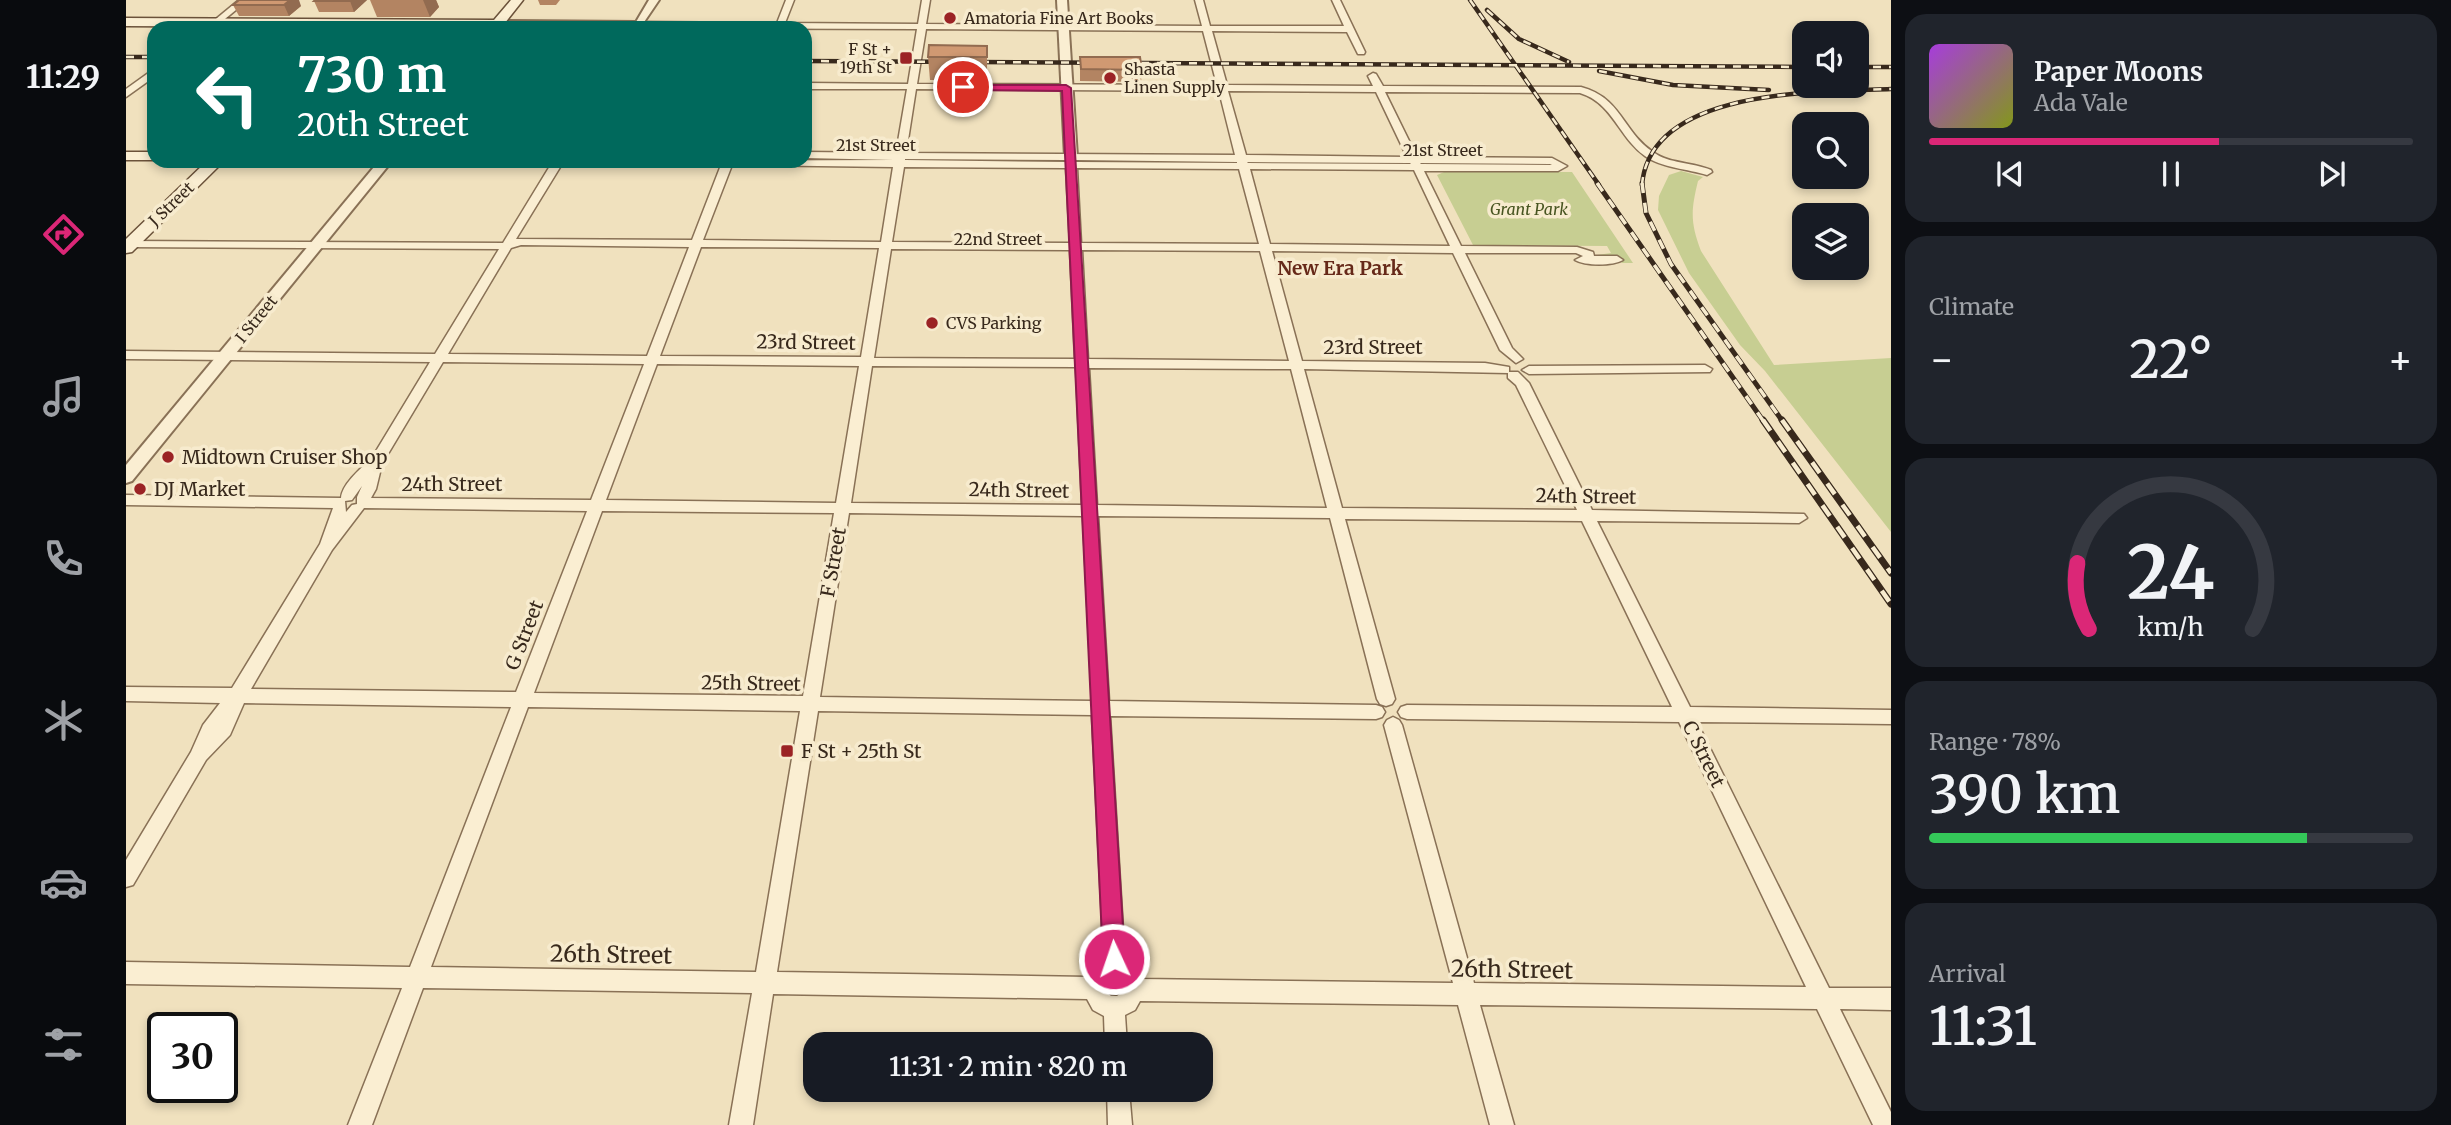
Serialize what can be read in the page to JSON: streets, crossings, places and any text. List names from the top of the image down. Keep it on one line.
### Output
{"streets":{"main road":["J Street"],"street":["21st Street","22nd Street","I Street","23rd Street","24th Street","F Street","G Street","25th Street","C Street","26th Street"]},"crossings":[["21st Street","F Street"],["21st Street","C Street"],["J Street","22nd Street"],["22nd Street","I Street"],["22nd Street","F Street"],["22nd Street","G Street"],["22nd Street","C Street"],["I Street","23rd Street"],["23rd Street","F Street"],["23rd Street","G Street"],["23rd Street","C Street"],["24th Street","F Street"],["24th Street","G Street"],["24th Street","C Street"],["F Street","25th Street"],["F Street","26th Street"],["G Street","25th Street"],["G Street","26th Street"],["C Street","26th Street"]],"districts":["New Era Park"],"parks":["Grant Park"],"places":{"other":["Amatoria Fine Art Books","Shasta Linen Supply","CVS Parking","Midtown Cruiser Shop","DJ Market"],"transit":["F St + 19th St","F St + 25th St"]},"page":{"tabs":"11:29","turn":["730 m","20th Street"],"song":["Paper Moons","Ada Vale"],"tile":["Climate",["Range · 78%","390 km"],["Arrival","11:31"]],"heat":["−","22°","+"],"limit":"30","trip":"11:31 · 2 min · 820 m","gauge":["24","km/h"]}}
